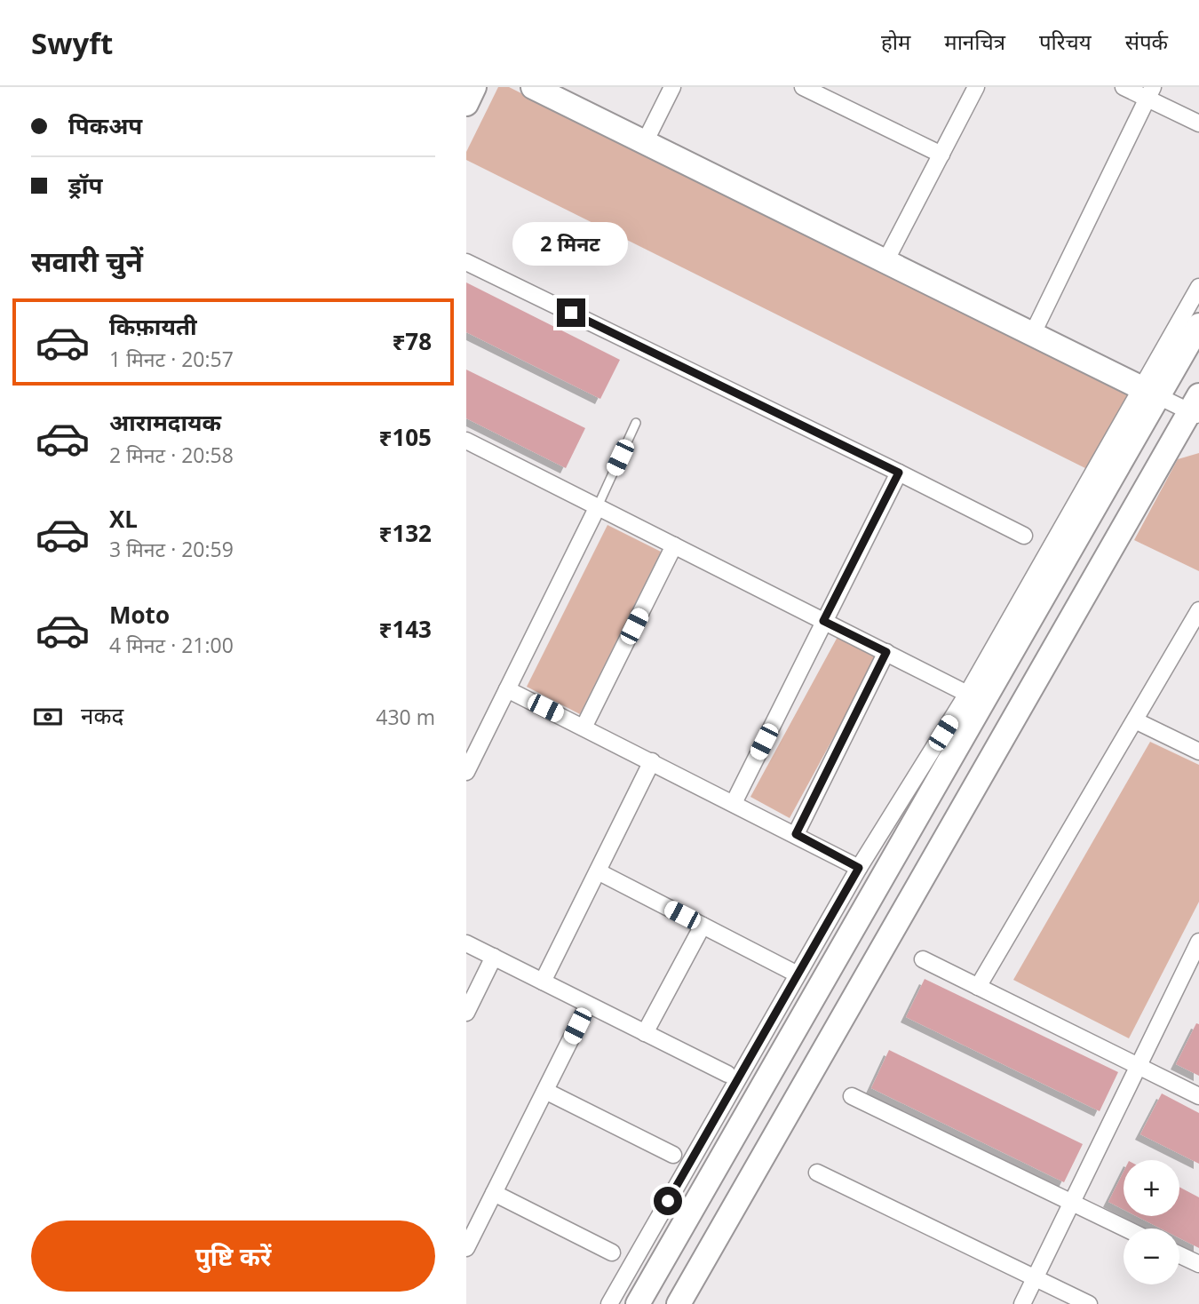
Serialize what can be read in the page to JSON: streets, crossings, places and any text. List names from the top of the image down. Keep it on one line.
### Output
{"page":{"header":"Swyft","nav":["होम","मानचित्र","परिचय","संपर्क"],"banner":["पिकअप","ड्रॉप"],"bubble":"2 मिनट","heading":"सवारी चुनें","list":[{"name":"किफ़ायती","note":"1 मिनट · 20:57","value":"₹78"},{"name":"आरामदायक","note":"2 मिनट · 20:58","value":"₹105"},{"name":"XL","note":"3 मिनट · 20:59","value":"₹132"},{"name":"Moto","note":"4 मिनट · 21:00","value":"₹143"}],"pay":["नकद","430 m"],"map_buttons":["+","−"],"buttons":"पुष्टि करें"}}
